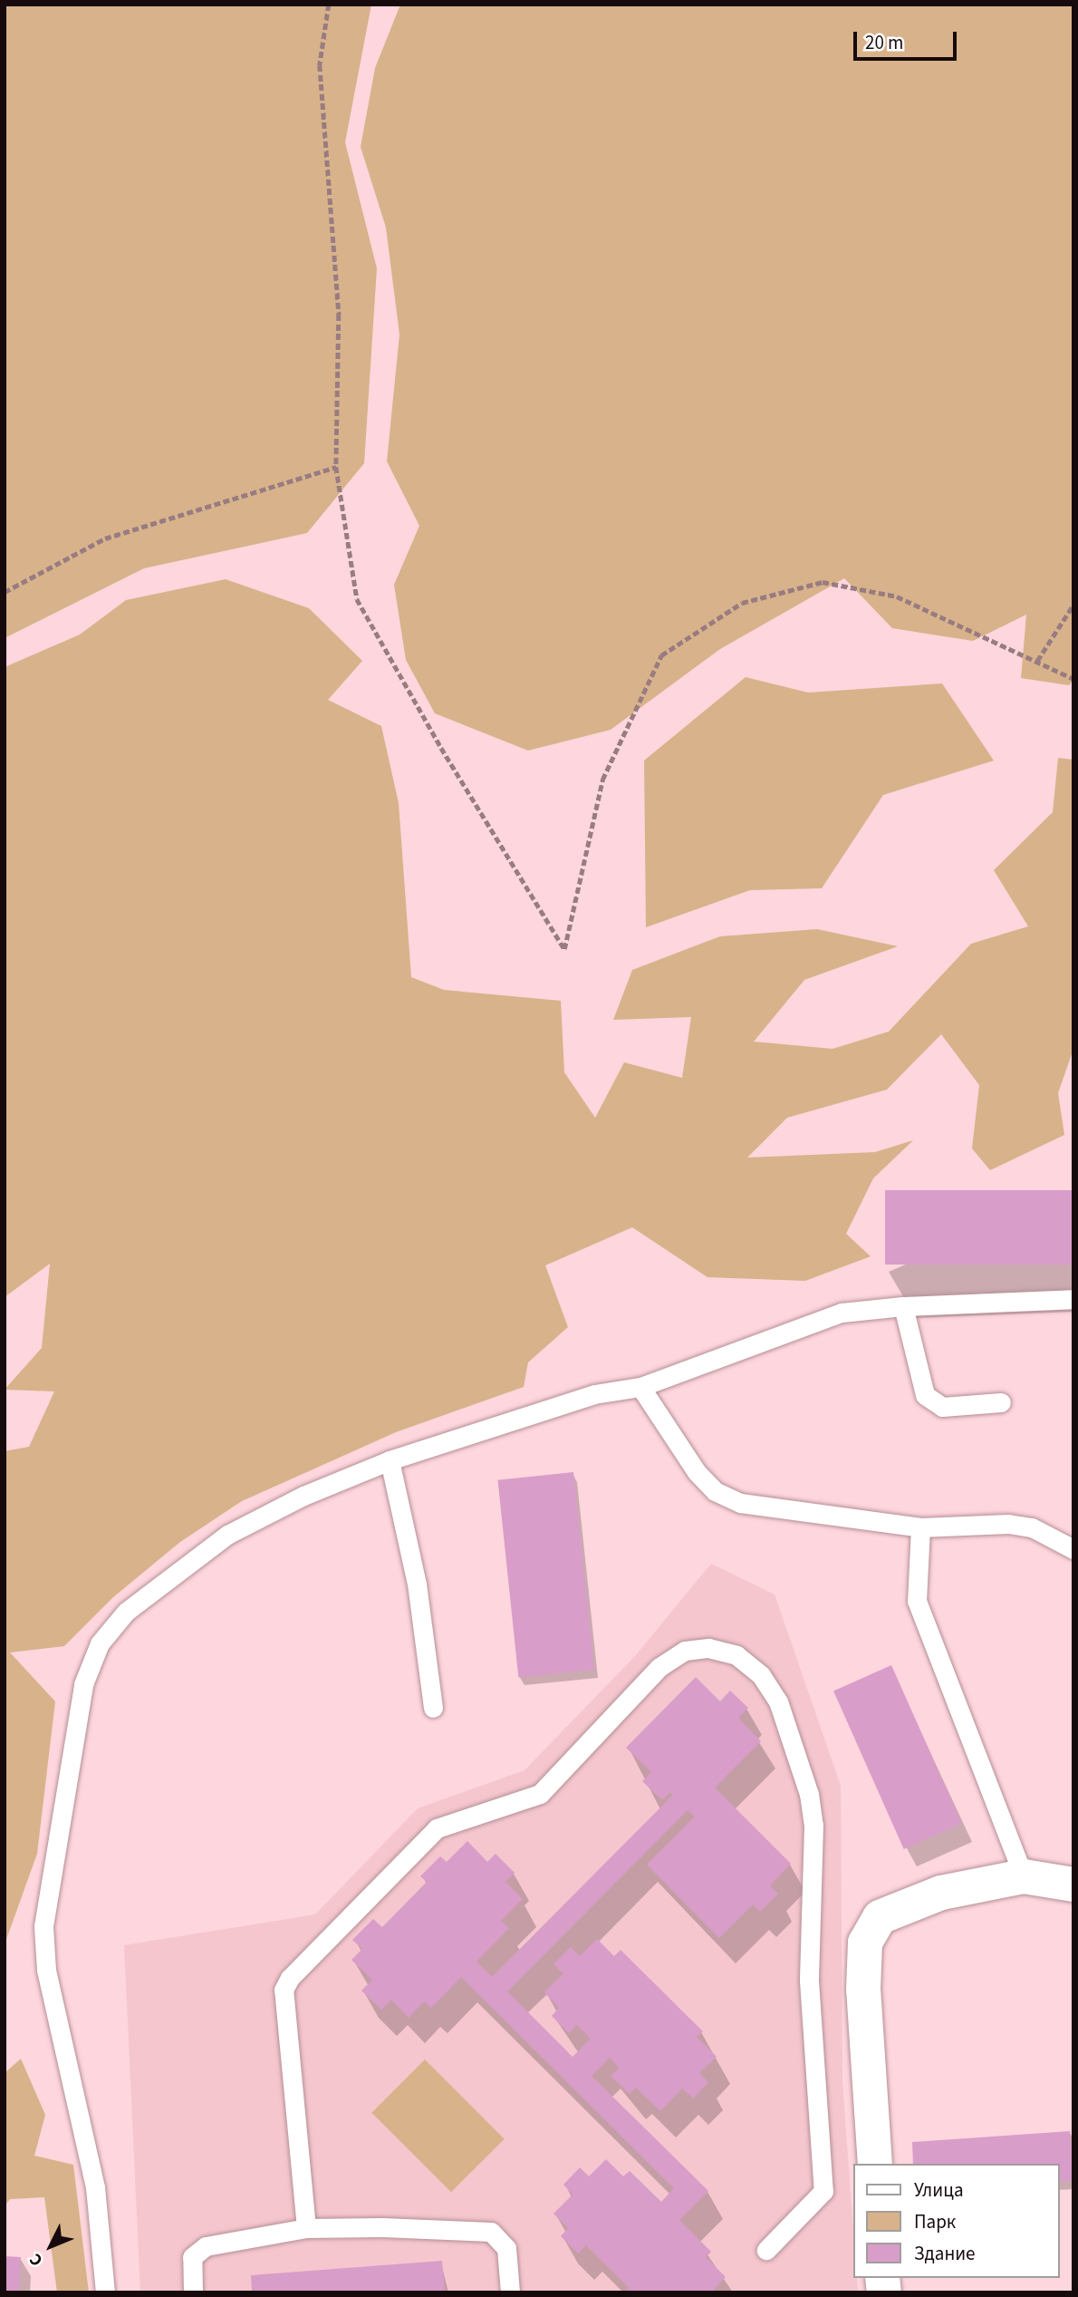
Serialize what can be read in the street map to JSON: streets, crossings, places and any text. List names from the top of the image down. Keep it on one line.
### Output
{"legend":["Улица","Парк","Здание"],"scale_bar":"20 m","north":"bottom left"}
